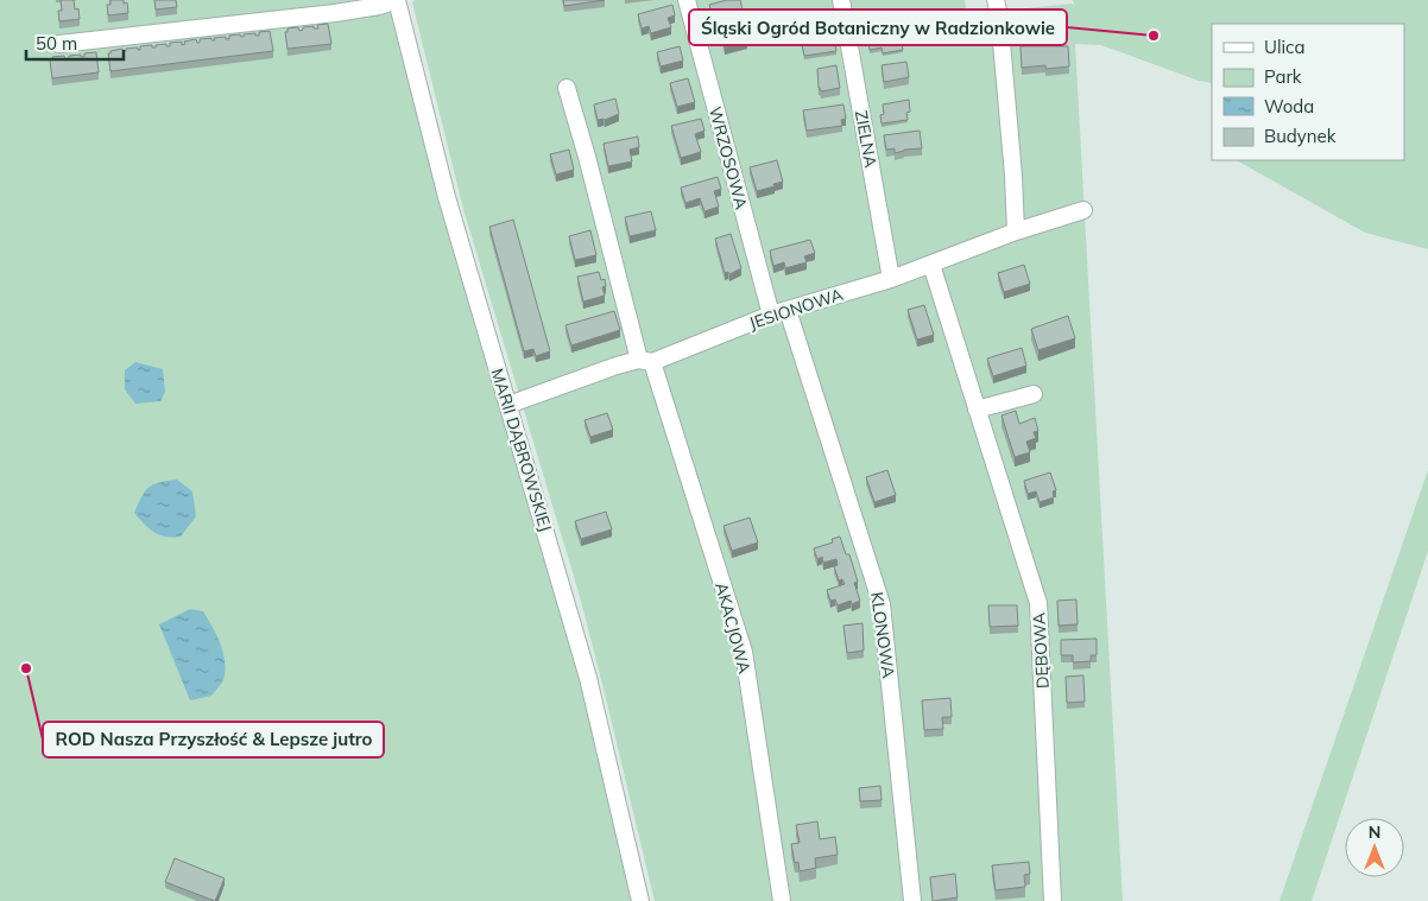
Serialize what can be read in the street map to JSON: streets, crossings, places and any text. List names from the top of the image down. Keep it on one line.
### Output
{"streets":{"street":["ZIELNA","WRZOSOWA","JESIONOWA","MARII DĄBROWSKIEJ","AKACJOWA","KLONOWA","DĘBOWA"]},"crossings":[["ZIELNA","JESIONOWA"],["WRZOSOWA","JESIONOWA"],["JESIONOWA","MARII DĄBROWSKIEJ"],["JESIONOWA","AKACJOWA"],["JESIONOWA","KLONOWA"],["JESIONOWA","DĘBOWA"]],"places":["Śląski Ogród Botaniczny w Radzionkowie","ROD Nasza Przyszłość & Lepsze jutro"],"legend":["Ulica","Park","Woda","Budynek"],"scale_bar":"50 m","north":"top"}
